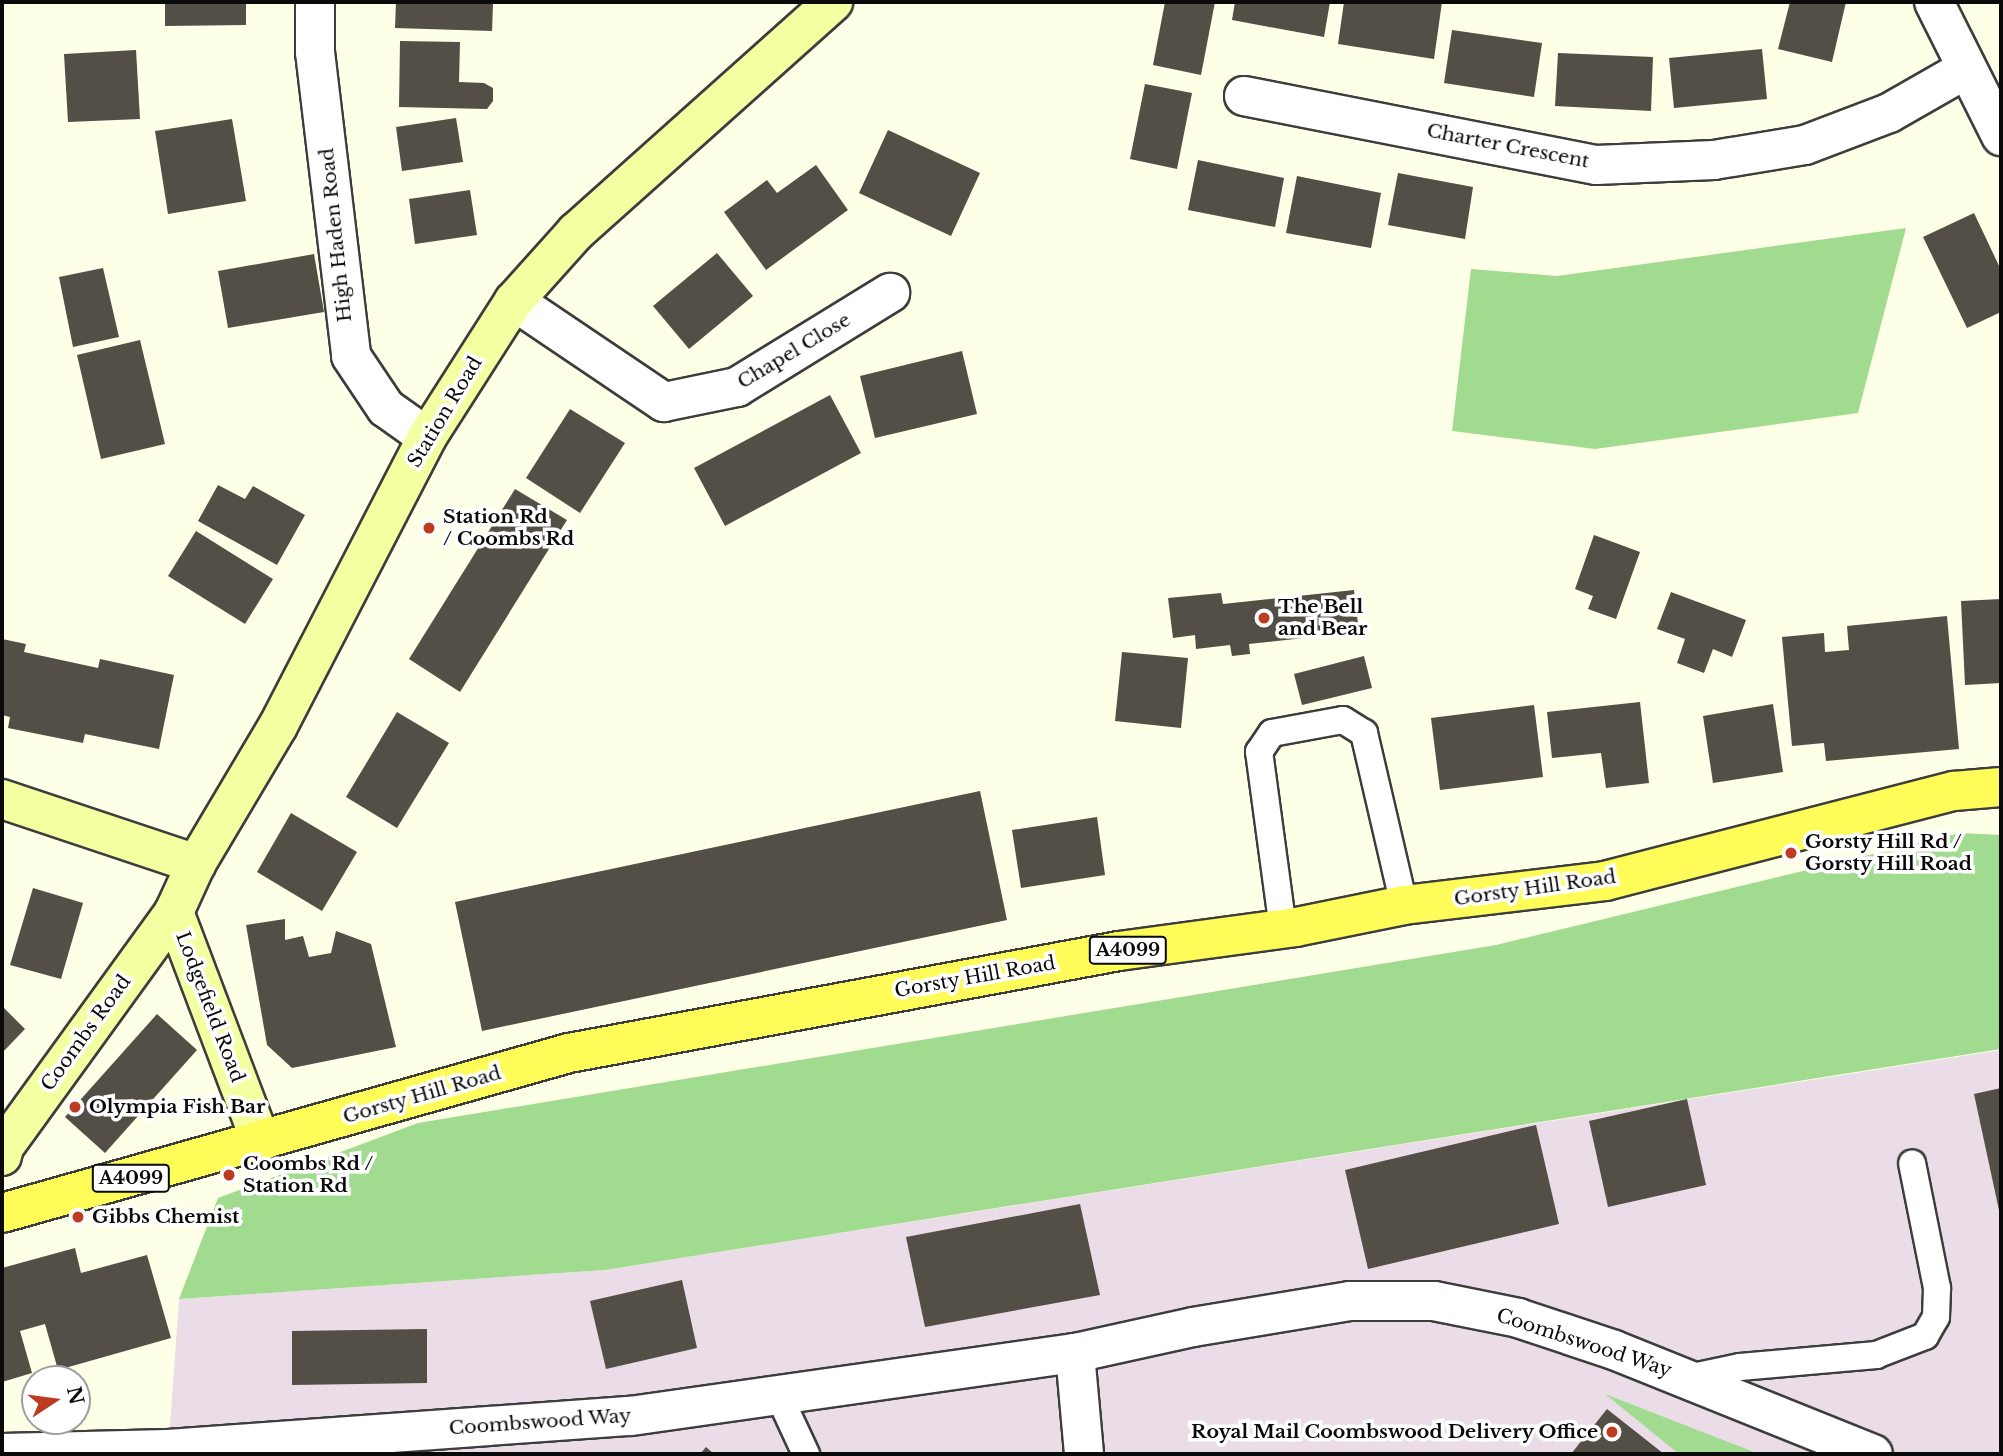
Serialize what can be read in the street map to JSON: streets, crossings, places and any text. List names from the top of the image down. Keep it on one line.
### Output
{"streets":{"main road":["Gorsty Hill Road","A4099"],"street":["Charter Crescent","High Haden Road","Chapel Close","Station Road","Lodgefield Road","Coombs Road","Coombswood Way"]},"crossings":[["High Haden Road","Station Road"],["Chapel Close","Station Road"],["Station Road","Lodgefield Road"],["Station Road","Coombs Road"],["Gorsty Hill Road","Lodgefield Road"],["Lodgefield Road","Coombs Road"]],"places":["Station Rd / Coombs Rd","The Bell and Bear","Gorsty Hill Rd / Gorsty Hill Road","Olympia Fish Bar","Coombs Rd / Station Rd","Gibbs Chemist","Royal Mail Coombswood Delivery Office"],"north":"right"}
